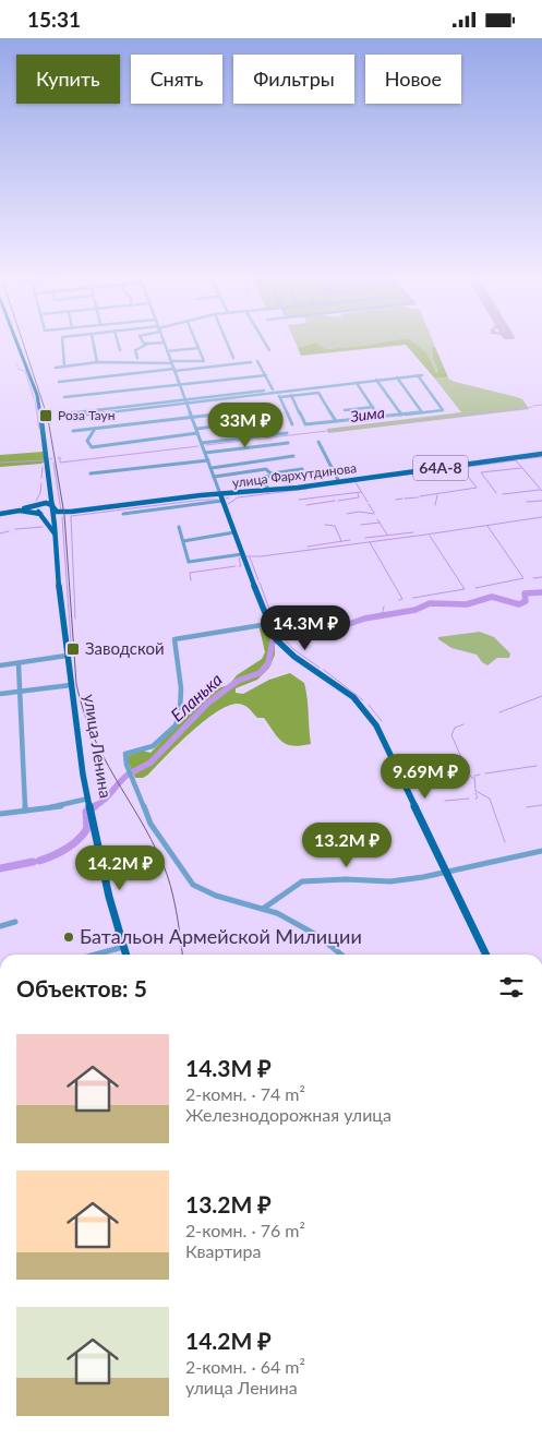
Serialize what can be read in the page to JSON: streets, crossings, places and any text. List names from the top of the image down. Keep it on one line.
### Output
{"streets":{"main road":["64А-8","улица Фархутдинова","улица Ленина"]},"crossings":[["64А-8","улица Фархутдинова"],["64А-8","улица Ленина"],["улица Фархутдинова","улица Ленина"]],"water":["Зима","Еланька"],"places":{"transit":["Роза Таун","Заводской"],"other":["Батальон Армейской Милиции"]},"page":{"status":"15:31","chip":["Купить","Снять","Фильтры","Новое"],"price":["33M ₽","14.3M ₽","9.69M ₽","13.2M ₽","14.2M ₽"],"heading":"Объектов: 5","list":[{"name":"14.3M ₽","note":"2-комн. · 74 m² · Железнодорожная улица"},{"name":"13.2M ₽","note":"2-комн. · 76 m² · Квартира"},{"name":"14.2M ₽","note":"2-комн. · 64 m² · улица Ленина"}]}}
